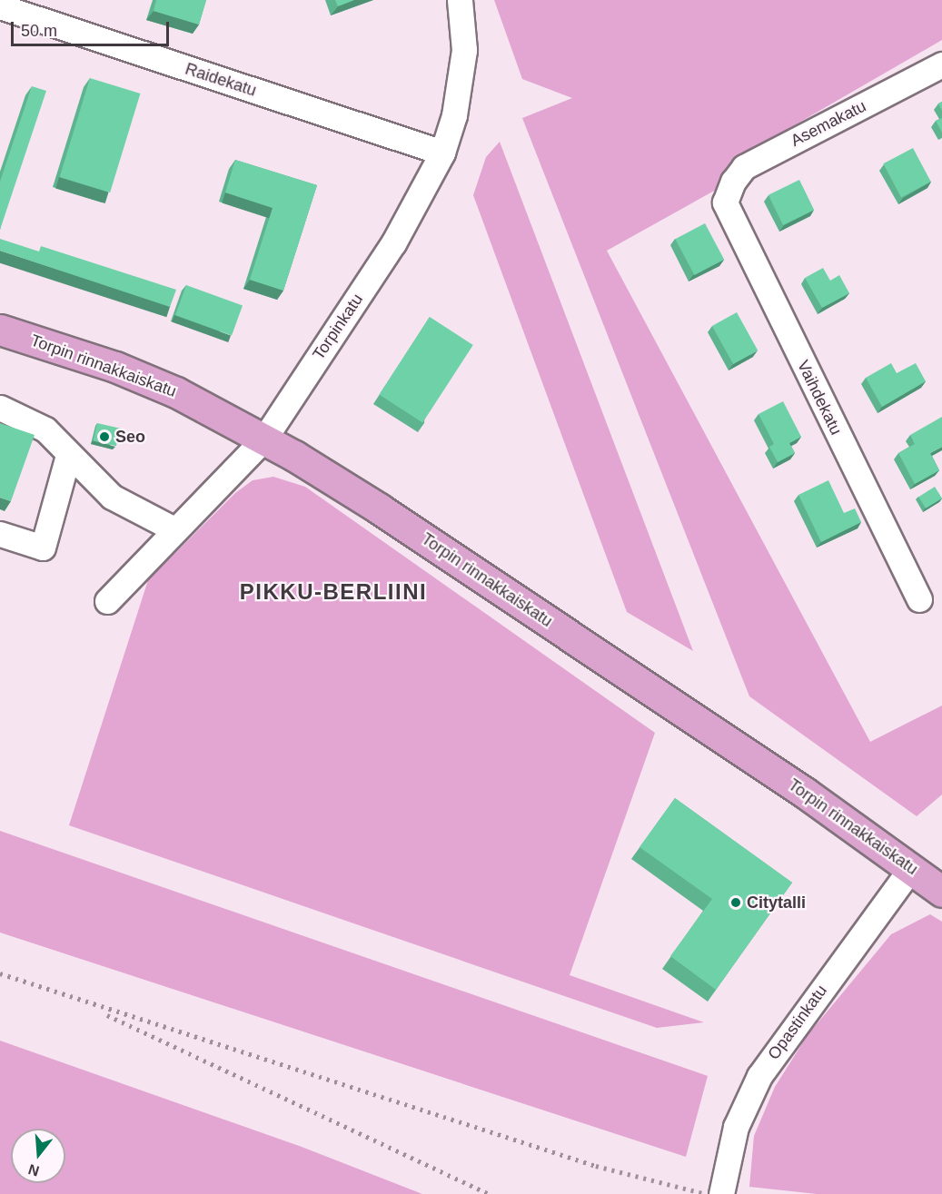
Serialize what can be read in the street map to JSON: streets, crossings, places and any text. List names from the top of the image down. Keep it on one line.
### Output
{"streets":{"main road":["Torpin rinnakkaiskatu"],"street":["Raidekatu","Asemakatu","Torpinkatu","Vaihdekatu","Opastinkatu"]},"crossings":[["Raidekatu","Torpinkatu"],["Asemakatu","Vaihdekatu"],["Torpinkatu","Torpin rinnakkaiskatu"],["Torpin rinnakkaiskatu","Opastinkatu"]],"districts":["PIKKU-BERLIINI"],"places":["Seo","Citytalli"],"scale_bar":"50 m","north":"bottom"}
